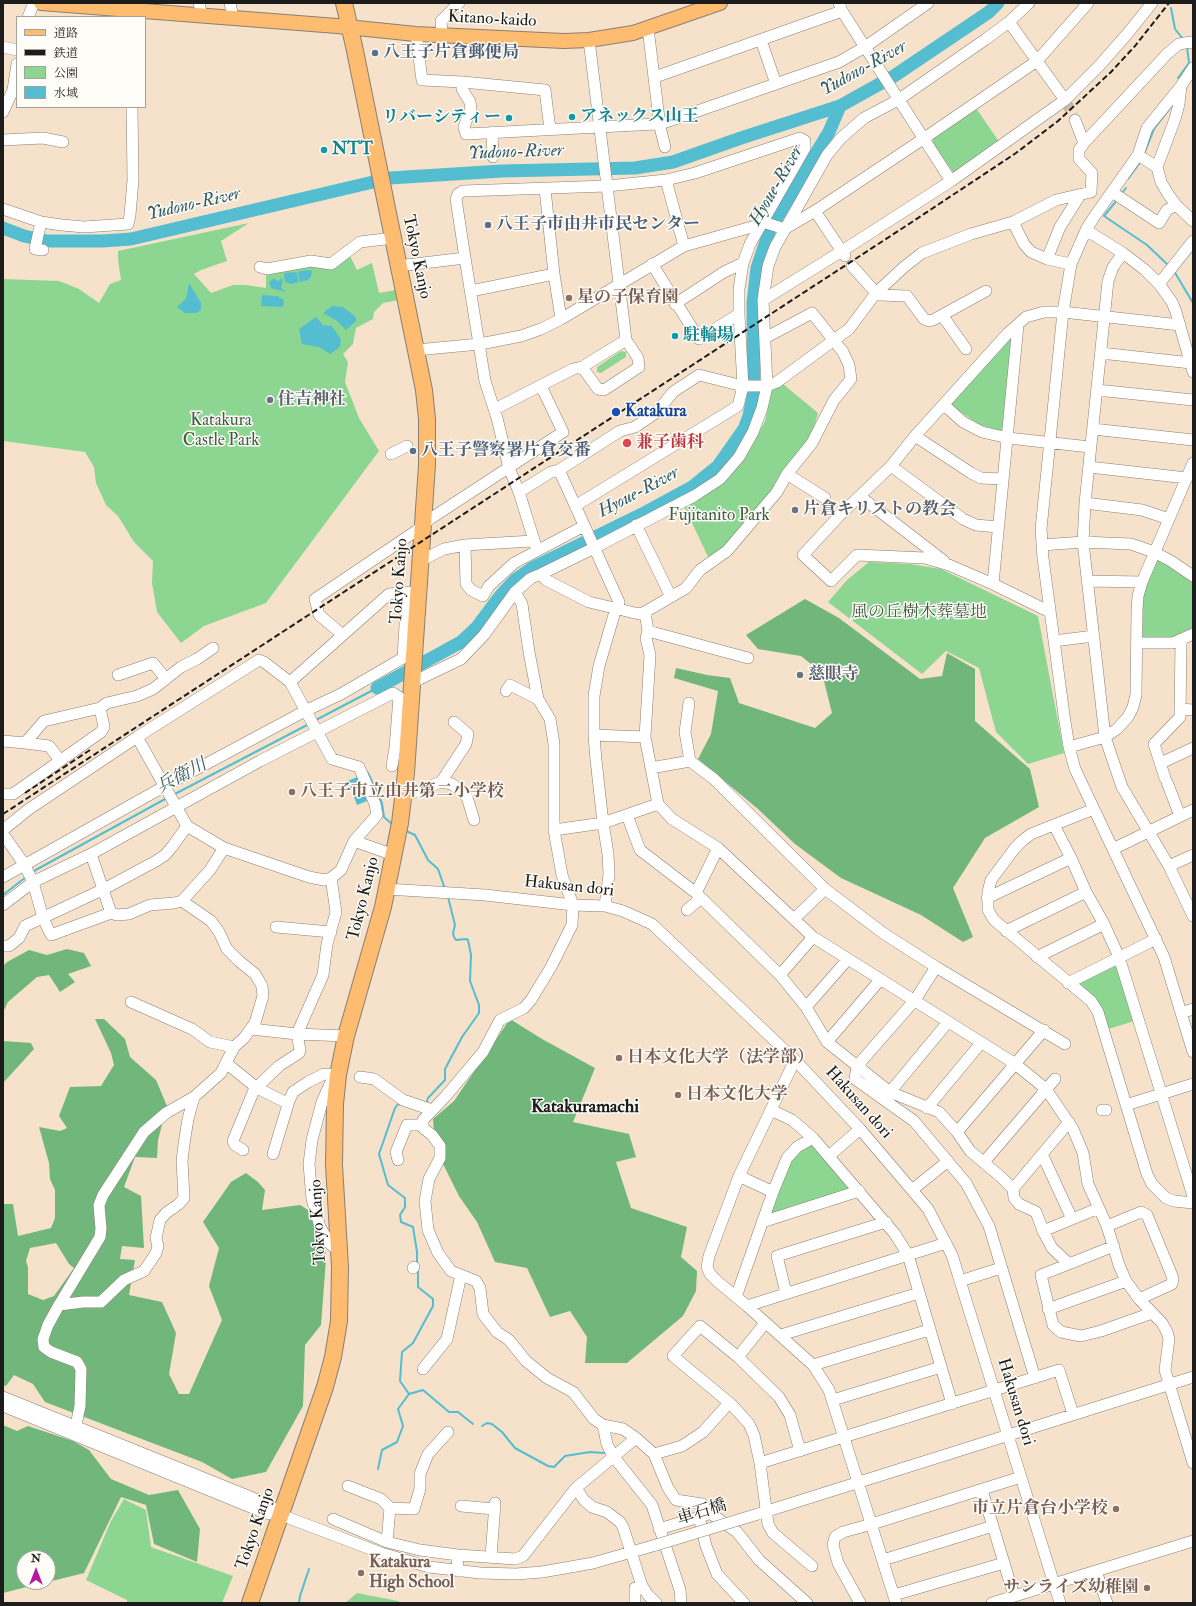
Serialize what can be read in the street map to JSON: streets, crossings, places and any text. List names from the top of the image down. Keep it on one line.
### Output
{"streets":{"highway":["Tokyo Kanjo"],"main road":["Kitano-kaido"],"street":["Hakusan dori","車石橋"]},"crossings":[["Kitano-kaido","Tokyo Kanjo"],["Tokyo Kanjo","Hakusan dori"],["Tokyo Kanjo","車石橋"],["Hakusan dori","車石橋"]],"districts":["Katakuramachi"],"water":["Yudono-River","Hyoue-River","兵衛川"],"parks":["Katakura Castle Park","Fujitanito Park","風の丘樹木葬墓地"],"places":["八王子片倉郵便局","アネックス山王","リバーシティー","NTT","八王子市由井市民センター","星の子保育園","駐輪場","住吉神社","Katakura","兼子歯科","八王子警察署片倉交番","片倉キリストの教会","慈眼寺","八王子市立由井第二小学校","日本文化大学（法学部）","日本文化大学","市立片倉台小学校","Katakura High School","サンライズ幼稚園"],"legend":["道路","鉄道","公園","水域"],"north":"top"}
